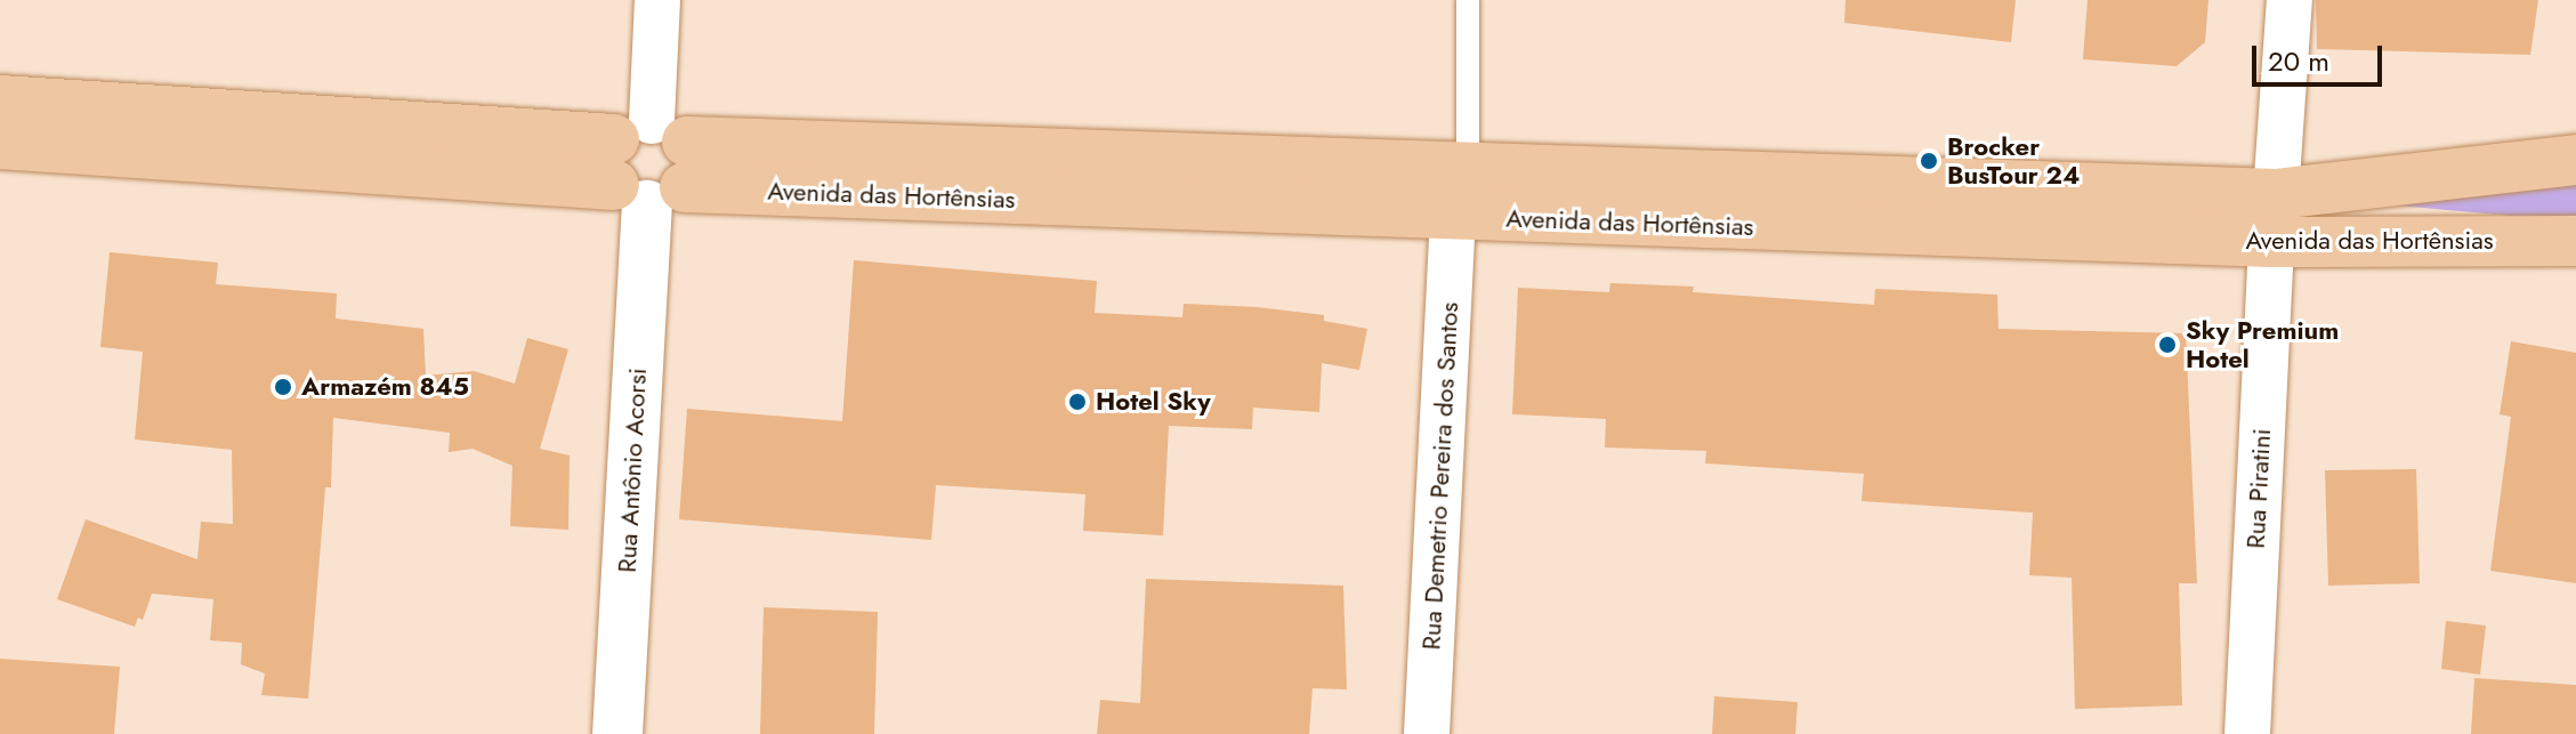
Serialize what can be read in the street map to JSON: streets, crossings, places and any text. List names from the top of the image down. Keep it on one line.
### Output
{"streets":{"main road":["Avenida das Hortênsias"],"street":["Rua Antônio Acorsi","Rua Demetrio Pereira dos Santos","Rua Piratini"]},"crossings":[["Avenida das Hortênsias","Rua Antônio Acorsi"],["Avenida das Hortênsias","Rua Demetrio Pereira dos Santos"],["Avenida das Hortênsias","Rua Piratini"]],"places":["Brocker BusTour 24","Sky Premium Hotel","Armazém 845","Hotel Sky"],"scale_bar":"20 m"}
